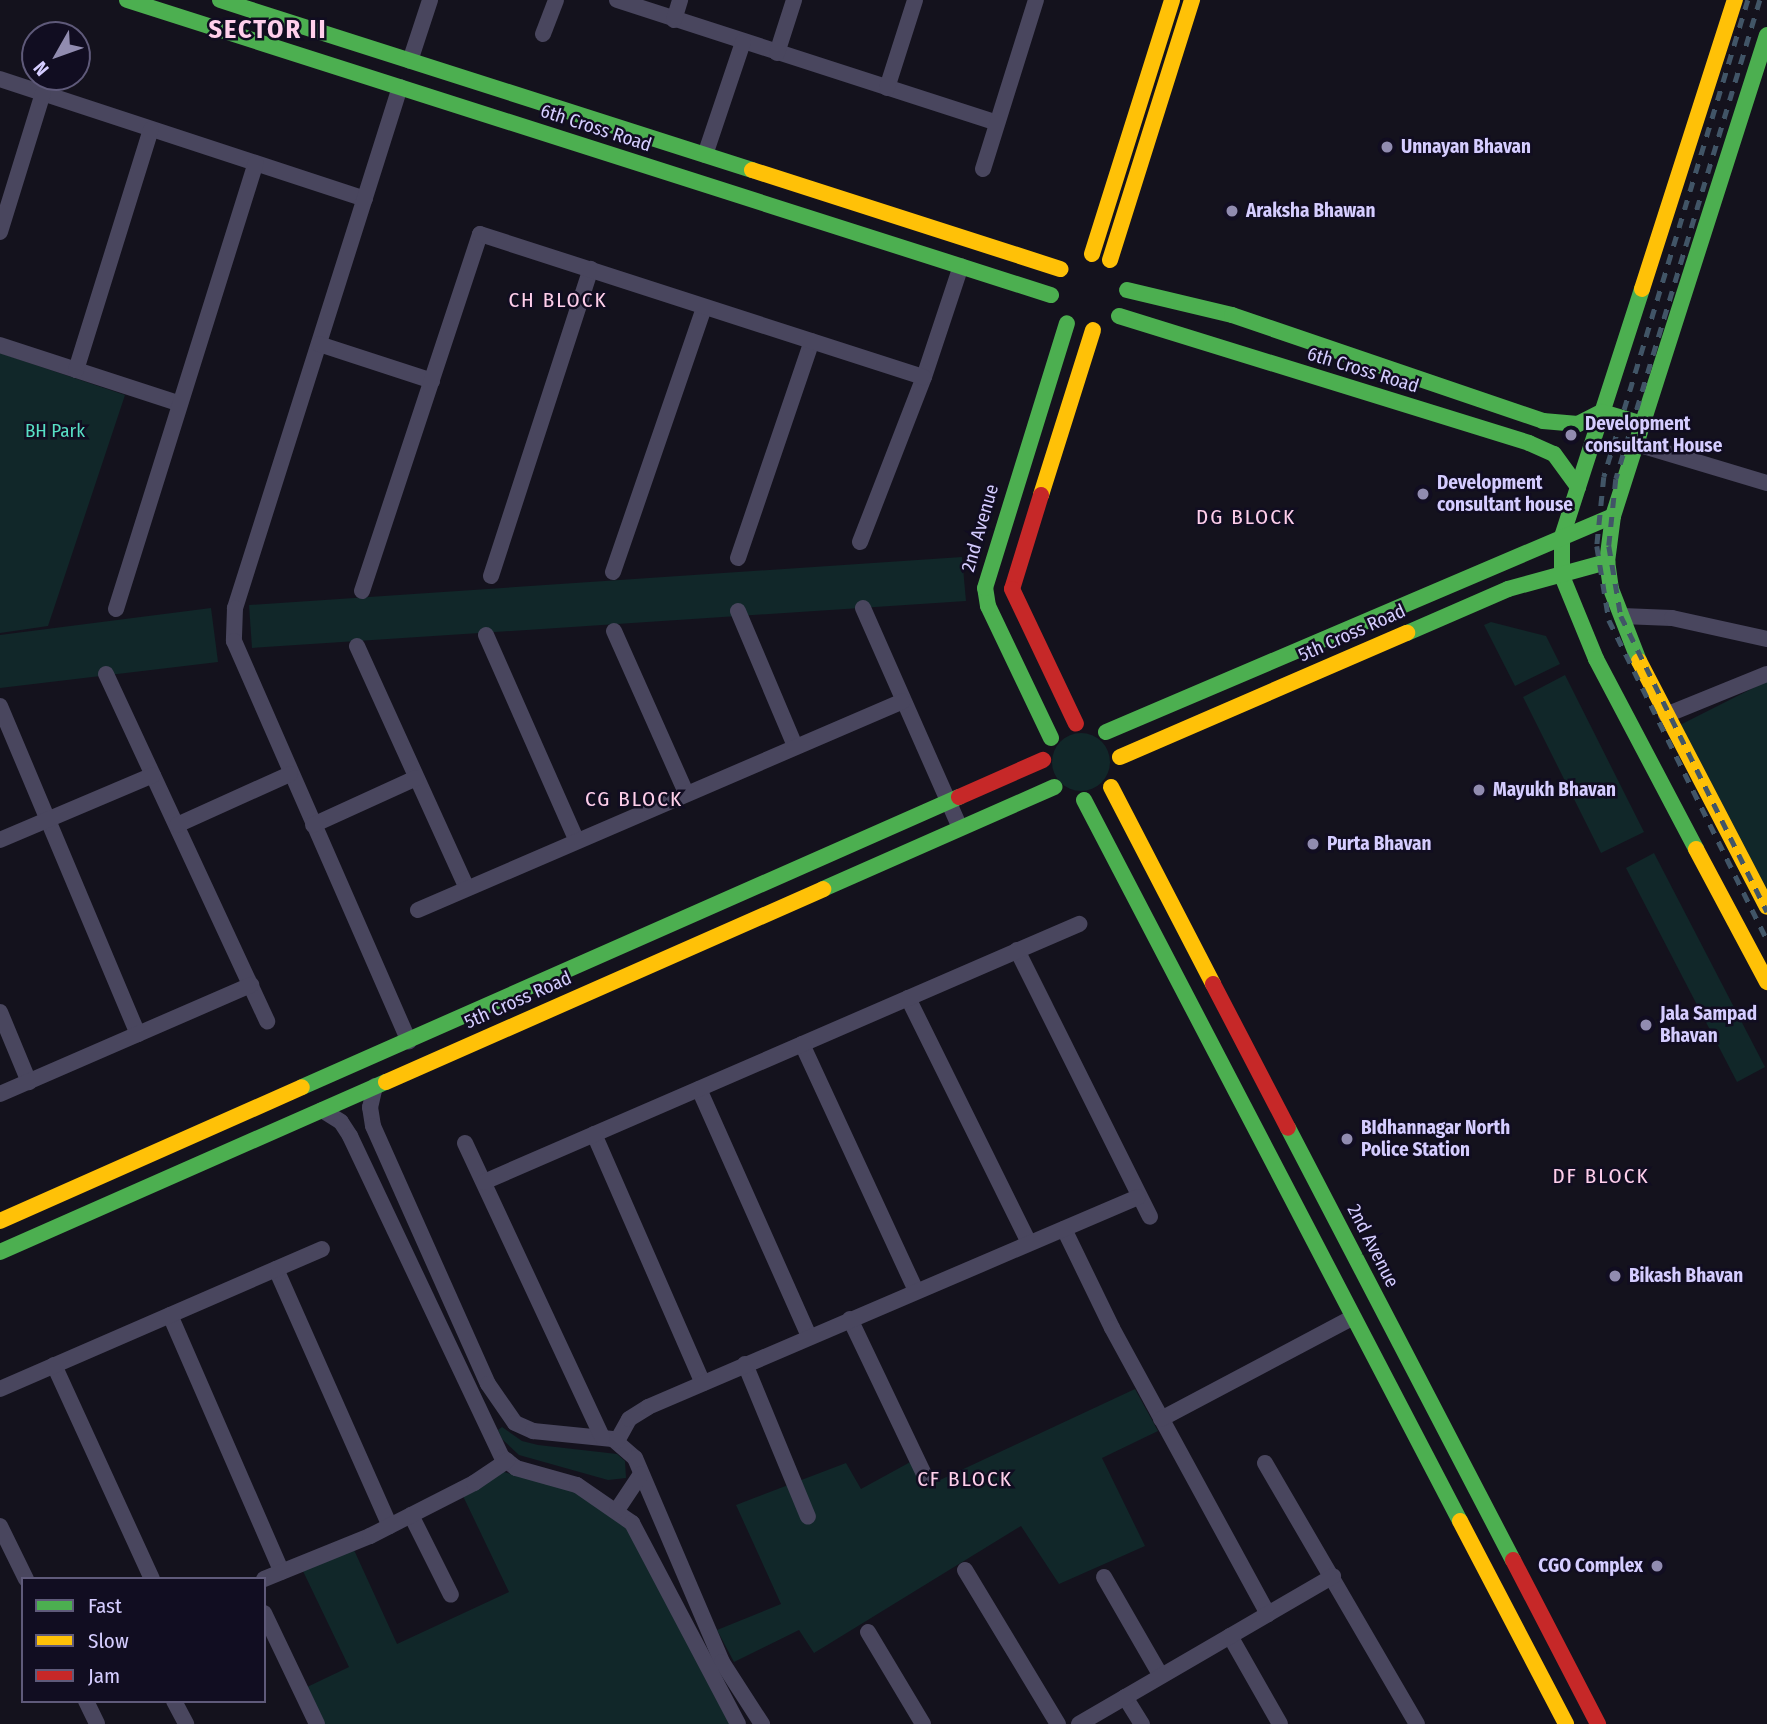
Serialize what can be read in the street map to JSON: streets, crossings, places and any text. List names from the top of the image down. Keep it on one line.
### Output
{"streets":{"street":["6th Cross Road","2nd Avenue","5th Cross Road"]},"crossings":[["6th Cross Road","2nd Avenue"],["2nd Avenue","5th Cross Road"]],"districts":["SECTOR II","CH BLOCK","DG BLOCK","CG BLOCK","DF BLOCK","CF BLOCK"],"parks":["BH Park"],"places":["Unnayan Bhavan","Araksha Bhawan","Development consultant House","Development consultant house","Mayukh Bhavan","Purta Bhavan","Jala Sampad Bhavan","BIdhannagar North Police Station","Bikash Bhavan","CGO Complex"],"legend":["Fast","Slow","Jam"],"north":"bottom left"}
